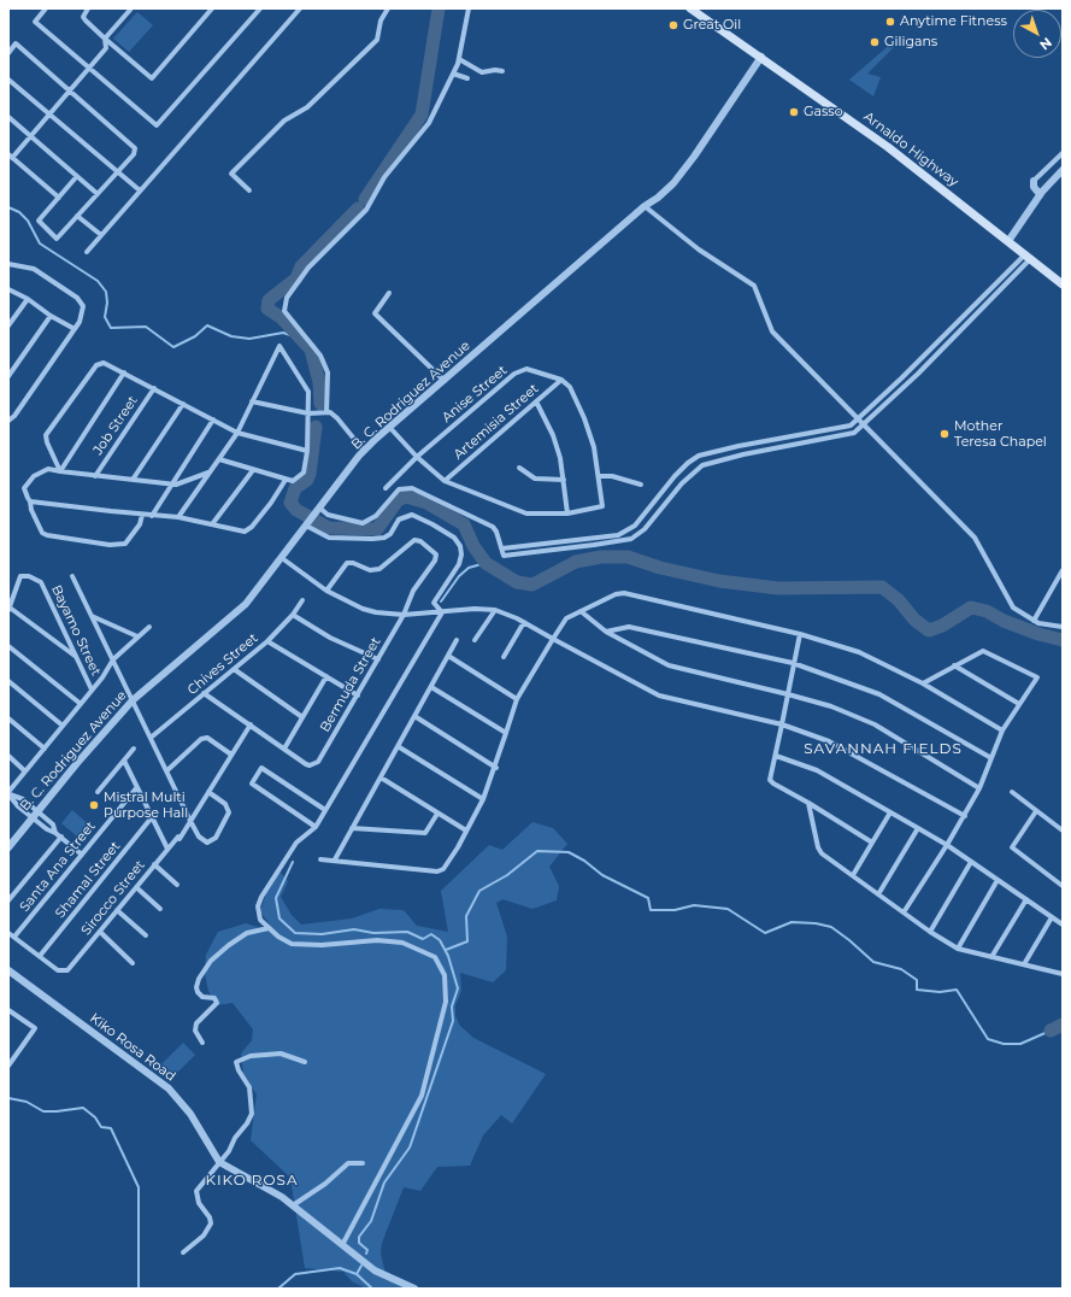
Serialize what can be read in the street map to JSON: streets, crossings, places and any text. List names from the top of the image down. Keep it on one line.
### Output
{"streets":{"main road":["Arnaldo Highway"],"street":["Anise Street","B. C. Rodriguez Avenue","Artemisia Street","Job Street","Bayamo Street","Chives Street","Bermuda Street","Santa Ana Street","Shamal Street","Sirocco Street","Kiko Rosa Road"]},"crossings":[["Arnaldo Highway","B. C. Rodriguez Avenue"],["Anise Street","Artemisia Street"],["Shamal Street","Sirocco Street"]],"districts":["SAVANNAH FIELDS","KIKO ROSA"],"places":["Anytime Fitness","Great Oil","Giligans","Gasso","Mother Teresa Chapel","Mistral Multi Purpose Hall"],"north":"bottom right"}
